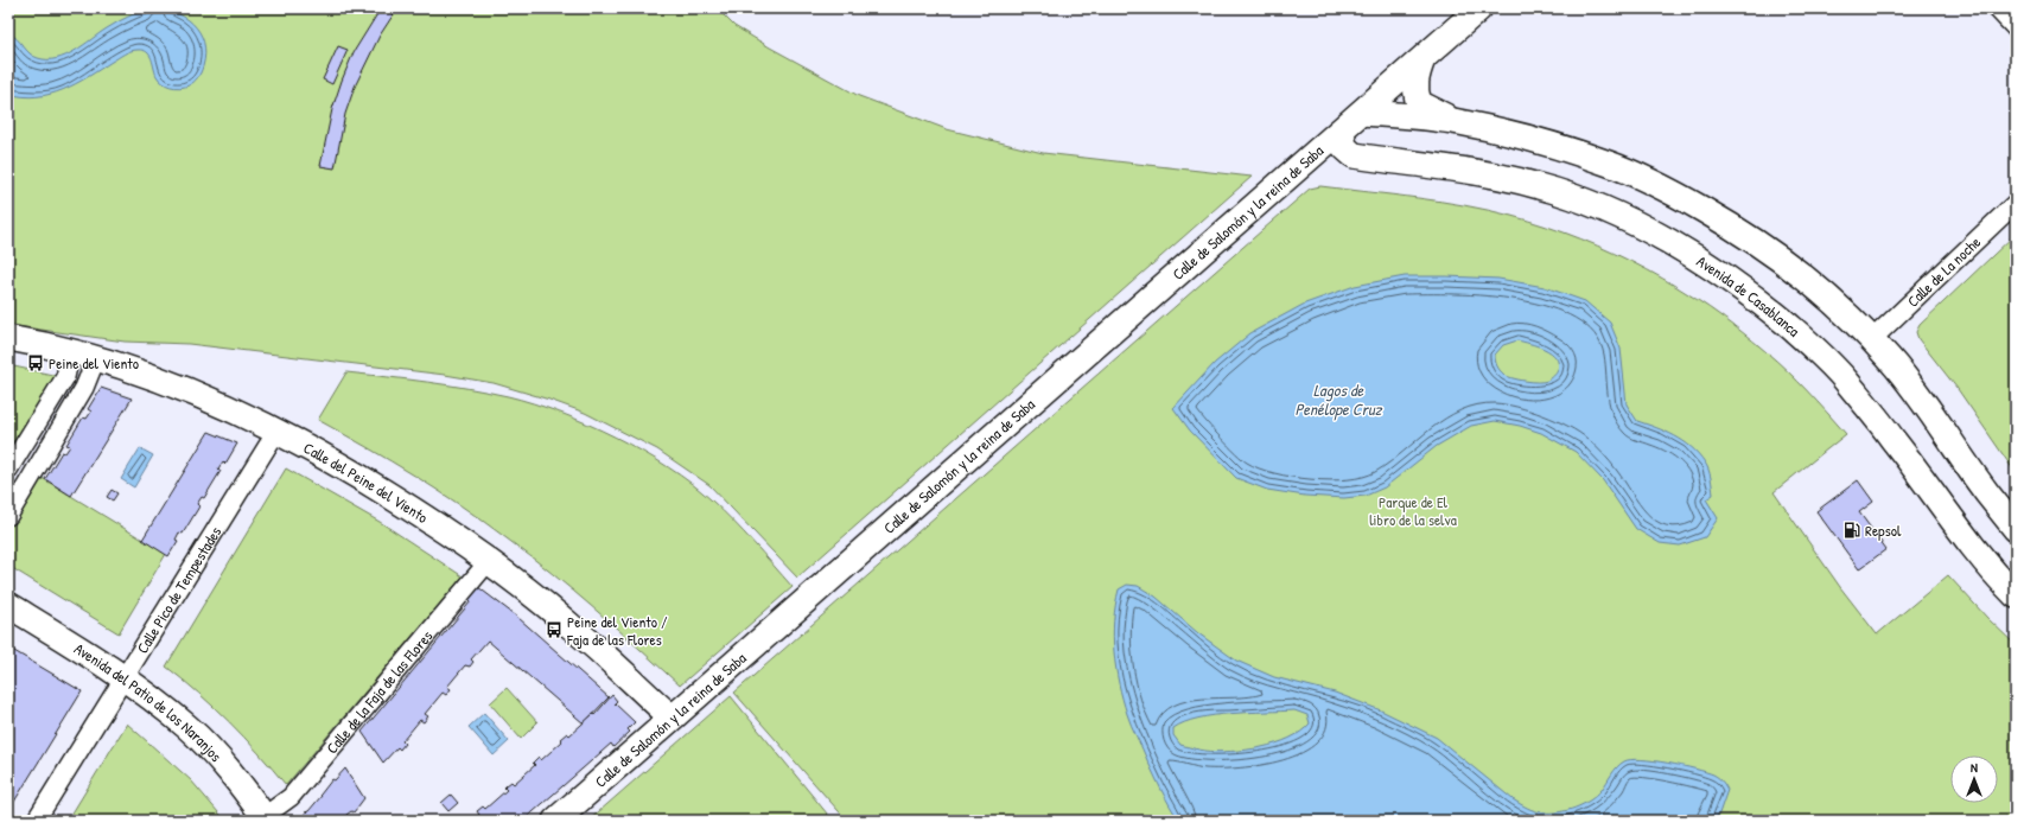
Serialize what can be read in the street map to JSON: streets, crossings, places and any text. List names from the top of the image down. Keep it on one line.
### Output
{"streets":{"street":["Calle de Salomón y la reina de Saba","Calle de La noche","Avenida de Casablanca","Calle del Peine del Viento","Calle Pico de Tempestades","Calle de la Faja de las Flores","Avenida del Patio de los Naranjos"]},"crossings":[["Calle de Salomón y la reina de Saba","Calle del Peine del Viento"],["Calle del Peine del Viento","Calle Pico de Tempestades"],["Calle del Peine del Viento","Calle de la Faja de las Flores"],["Calle Pico de Tempestades","Avenida del Patio de los Naranjos"],["Calle de la Faja de las Flores","Avenida del Patio de los Naranjos"]],"water":["Lagos de Penélope Cruz"],"parks":["Parque de El libro de la selva"],"places":{"bus stop":["Peine del Viento","Peine del Viento / Faja de las Flores"],"fuel station":["Repsol"]},"north":"top"}
